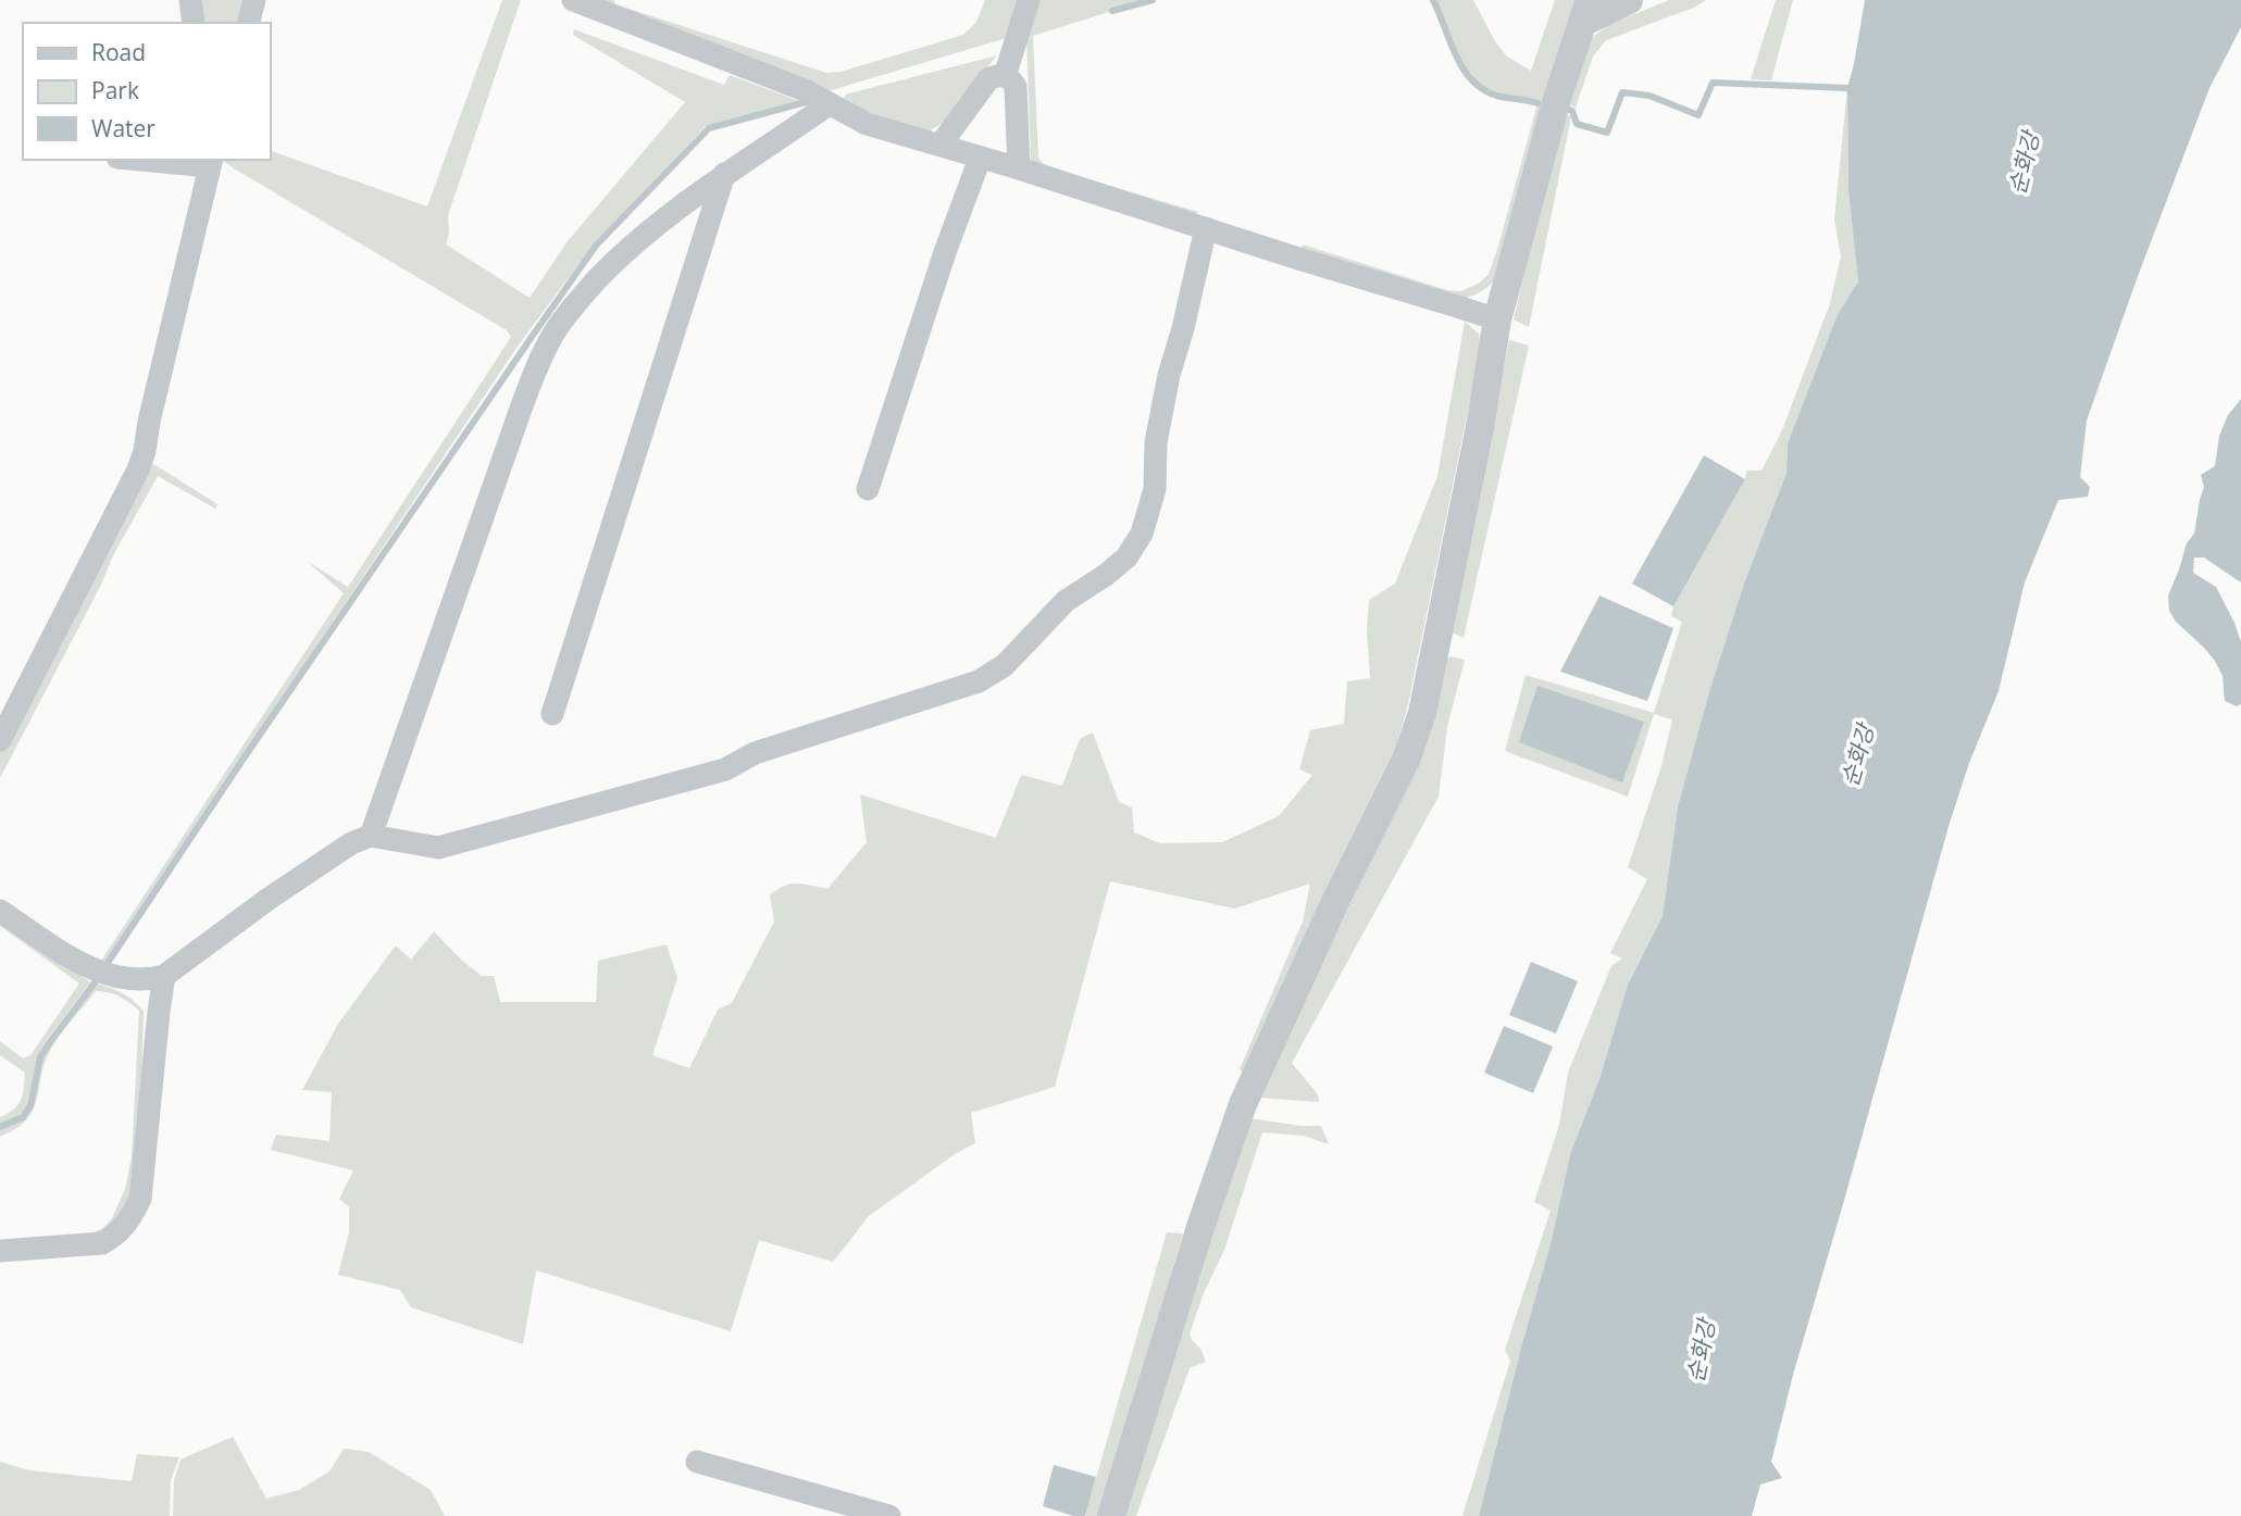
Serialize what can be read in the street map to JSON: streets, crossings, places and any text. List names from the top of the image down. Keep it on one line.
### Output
{"water":["순화강"],"legend":["Road","Park","Water"]}
